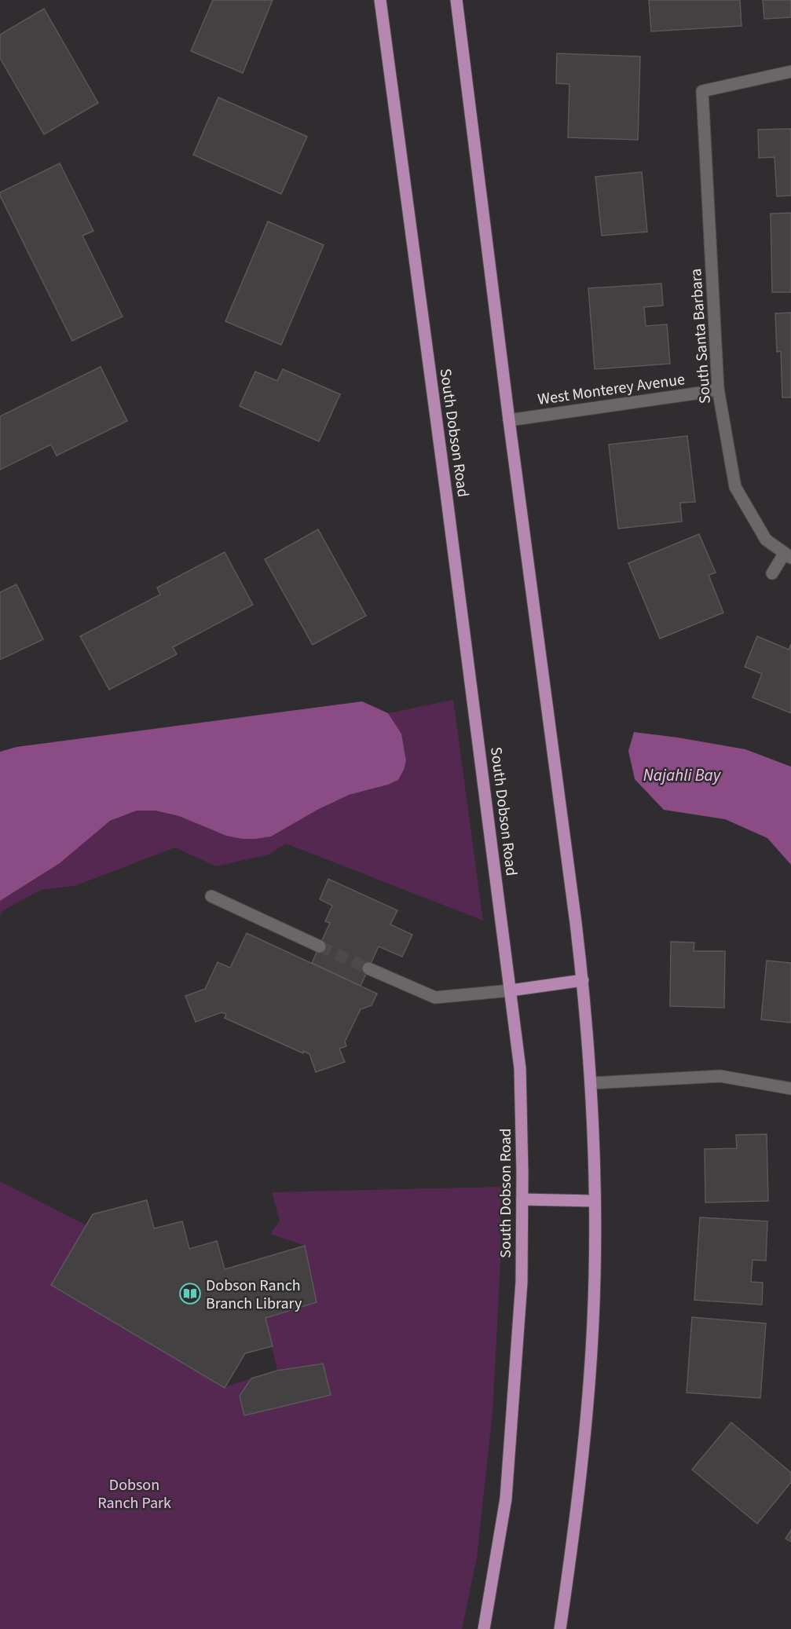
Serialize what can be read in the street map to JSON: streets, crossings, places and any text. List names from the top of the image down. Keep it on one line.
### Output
{"streets":{"main road":["South Dobson Road"],"street":["South Santa Barbara","West Monterey Avenue"]},"crossings":[["South Santa Barbara","West Monterey Avenue"]],"water":["Najahli Bay"],"parks":["Dobson Ranch Park"],"places":{"library":["Dobson Ranch Branch Library"]}}
